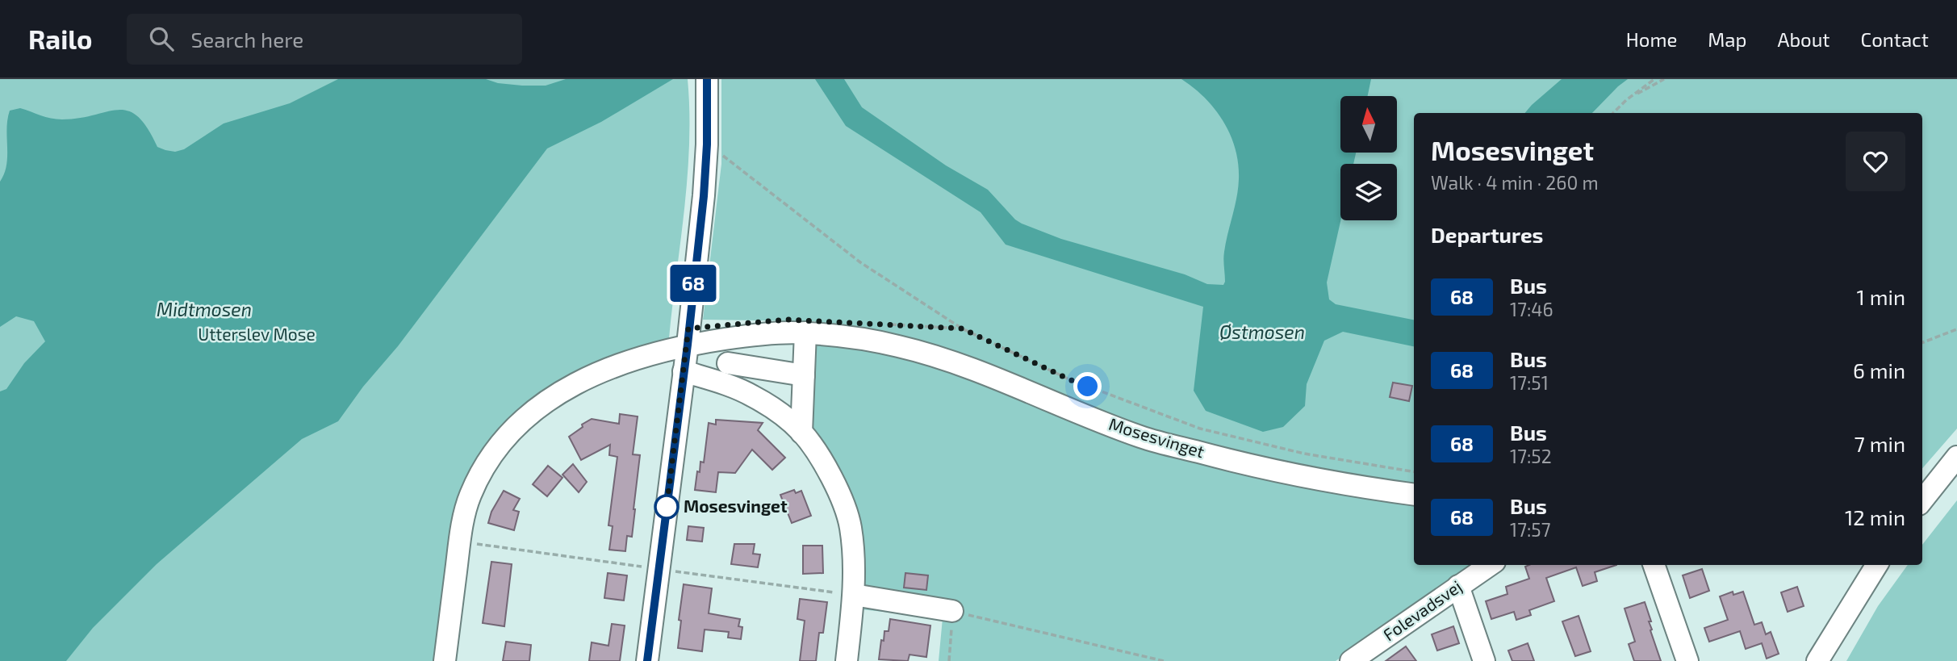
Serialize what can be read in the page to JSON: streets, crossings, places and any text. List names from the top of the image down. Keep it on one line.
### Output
{"streets":{"street":["Mosesvinget","Folevadsvej"]},"water":["Midtmosen","Østmosen"],"parks":["Utterslev Mose"],"places":["Mosesvinget"],"lines":["bus line 68"],"north":"top","page":{"header":"Railo","search":"Search here","nav":["Home","Map","About","Contact"],"on_map":"68","heading":[["Mosesvinget","Walk · 4 min · 260 m"],"Departures"],"list":[{"mark":"68","name":"Bus","note":"17:46","value":"1 min"},{"mark":"68","name":"Bus","note":"17:51","value":"6 min"},{"mark":"68","name":"Bus","note":"17:52","value":"7 min"},{"mark":"68","name":"Bus","note":"17:57","value":"12 min"}]}}
